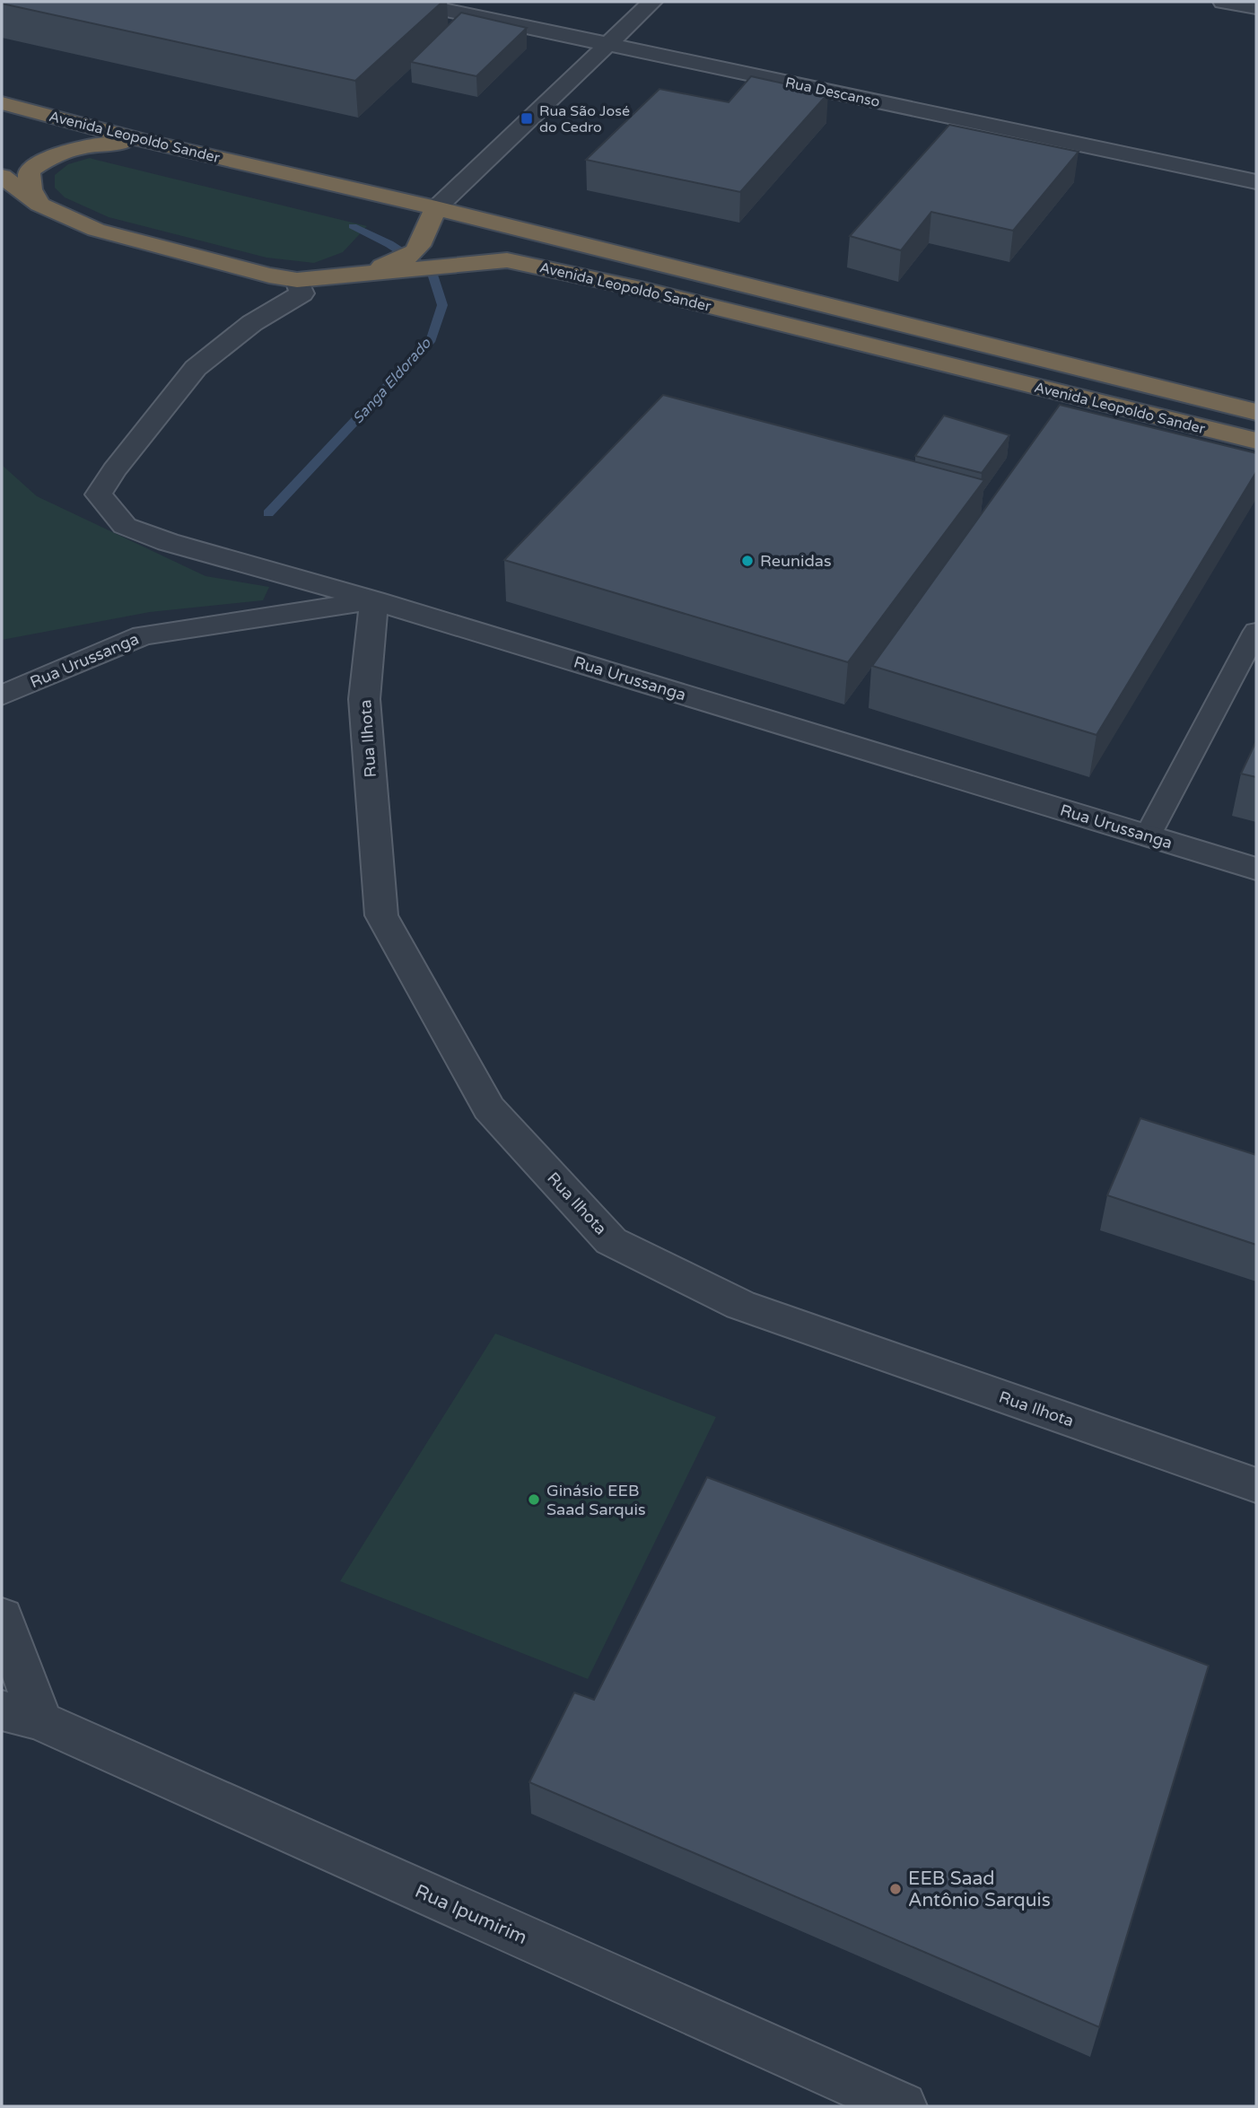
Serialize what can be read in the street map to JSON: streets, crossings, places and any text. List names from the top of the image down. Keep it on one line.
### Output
{"streets":{"highway":["Avenida Leopoldo Sander"],"street":["Rua Descanso","Rua Urussanga","Rua Ilhota","Rua Ipumirim"]},"crossings":[["Rua Urussanga","Rua Ilhota"]],"water":["Sanga Eldorado"],"places":{"transit":["Rua São José do Cedro"],"other":["Reunidas","Ginásio EEB Saad Sarquis","EEB Saad Antônio Sarquis"]}}
